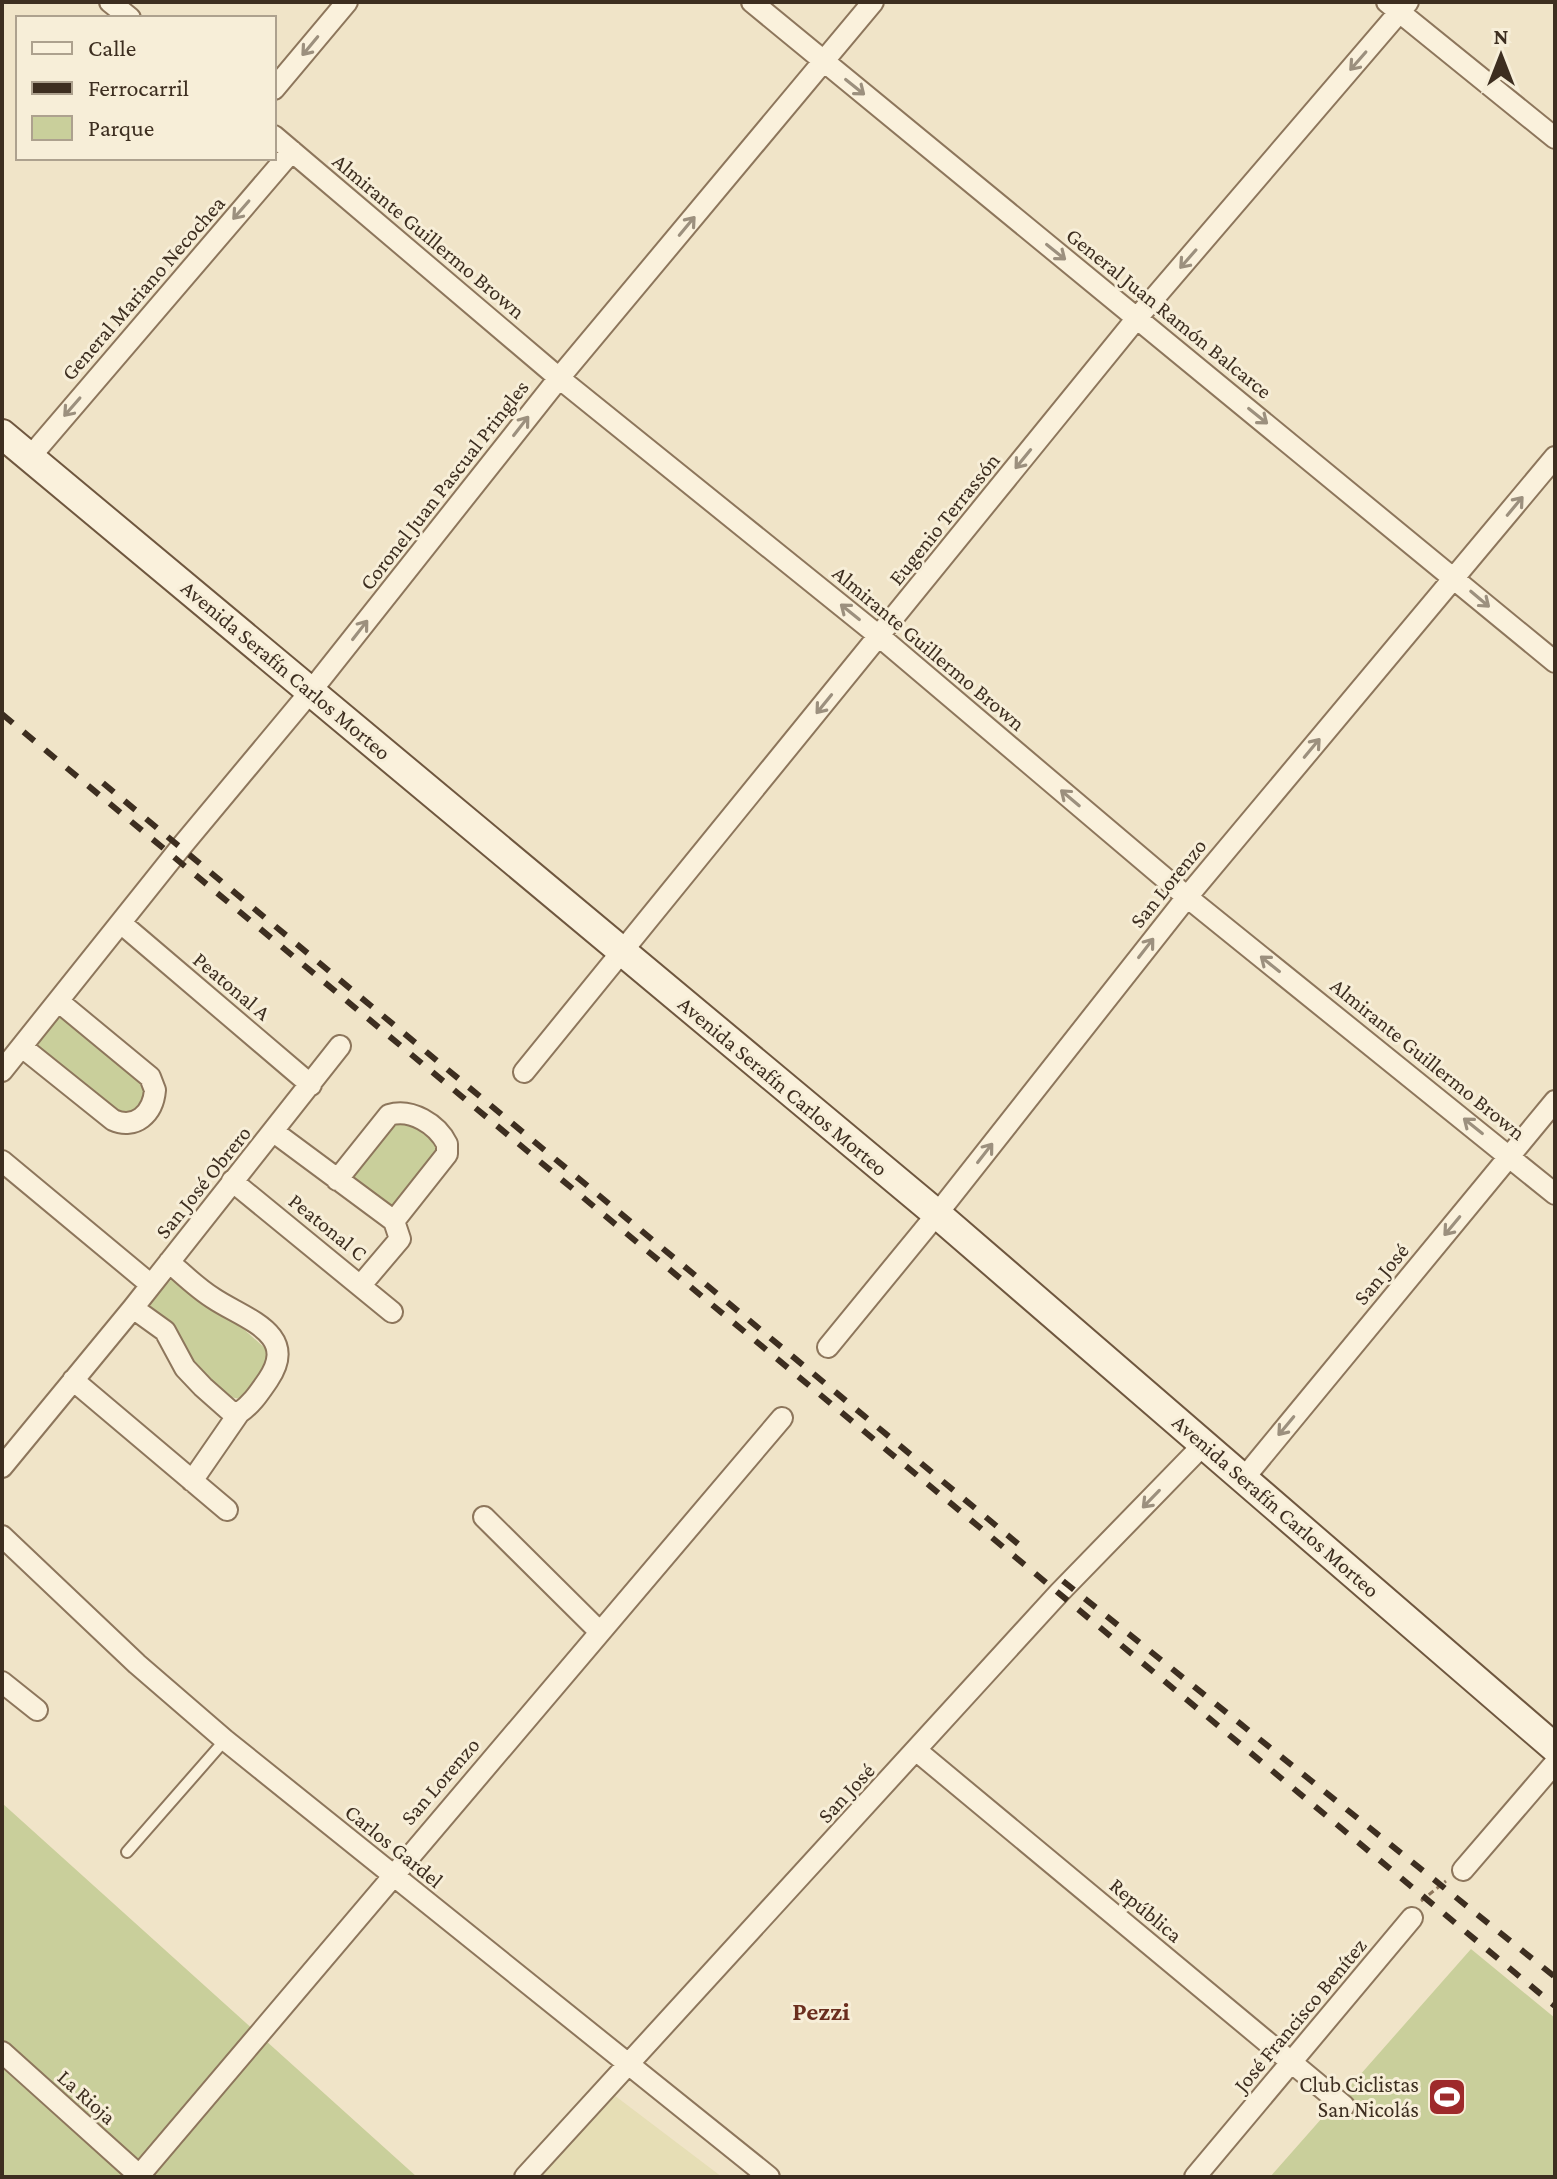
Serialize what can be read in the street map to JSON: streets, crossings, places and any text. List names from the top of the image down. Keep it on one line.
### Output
{"streets":{"main road":["Avenida Serafín Carlos Morteo"],"street":["Almirante Guillermo Brown","General Mariano Necochea","General Juan Ramón Balcarce","Coronel Juan Pascual Pringles","Eugenio Terrassón","San Lorenzo","Peatonal A","San José Obrero","Peatonal C","San José","Carlos Gardel","República","José Francisco Benítez","La Rioja"]},"crossings":[["Almirante Guillermo Brown","General Mariano Necochea"],["Almirante Guillermo Brown","Coronel Juan Pascual Pringles"],["Almirante Guillermo Brown","Eugenio Terrassón"],["Almirante Guillermo Brown","San Lorenzo"],["Almirante Guillermo Brown","San José"],["General Mariano Necochea","Avenida Serafín Carlos Morteo"],["General Juan Ramón Balcarce","Coronel Juan Pascual Pringles"],["General Juan Ramón Balcarce","Eugenio Terrassón"],["General Juan Ramón Balcarce","San Lorenzo"],["Coronel Juan Pascual Pringles","Avenida Serafín Carlos Morteo"],["Coronel Juan Pascual Pringles","Peatonal A"],["Eugenio Terrassón","Avenida Serafín Carlos Morteo"],["Avenida Serafín Carlos Morteo","San Lorenzo"],["Avenida Serafín Carlos Morteo","San José"],["San Lorenzo","Carlos Gardel"],["San Lorenzo","La Rioja"],["Peatonal A","San José Obrero"],["San José Obrero","Peatonal C"],["San José","Carlos Gardel"],["San José","República"],["República","José Francisco Benítez"]],"one_way":["Almirante Guillermo Brown","General Mariano Necochea","General Juan Ramón Balcarce","Coronel Juan Pascual Pringles","Eugenio Terrassón","San Lorenzo","San José"],"districts":["Pezzi"],"places":{"sports":["Club Ciclistas San Nicolás"]},"legend":["Calle","Ferrocarril","Parque"],"north":"top"}
